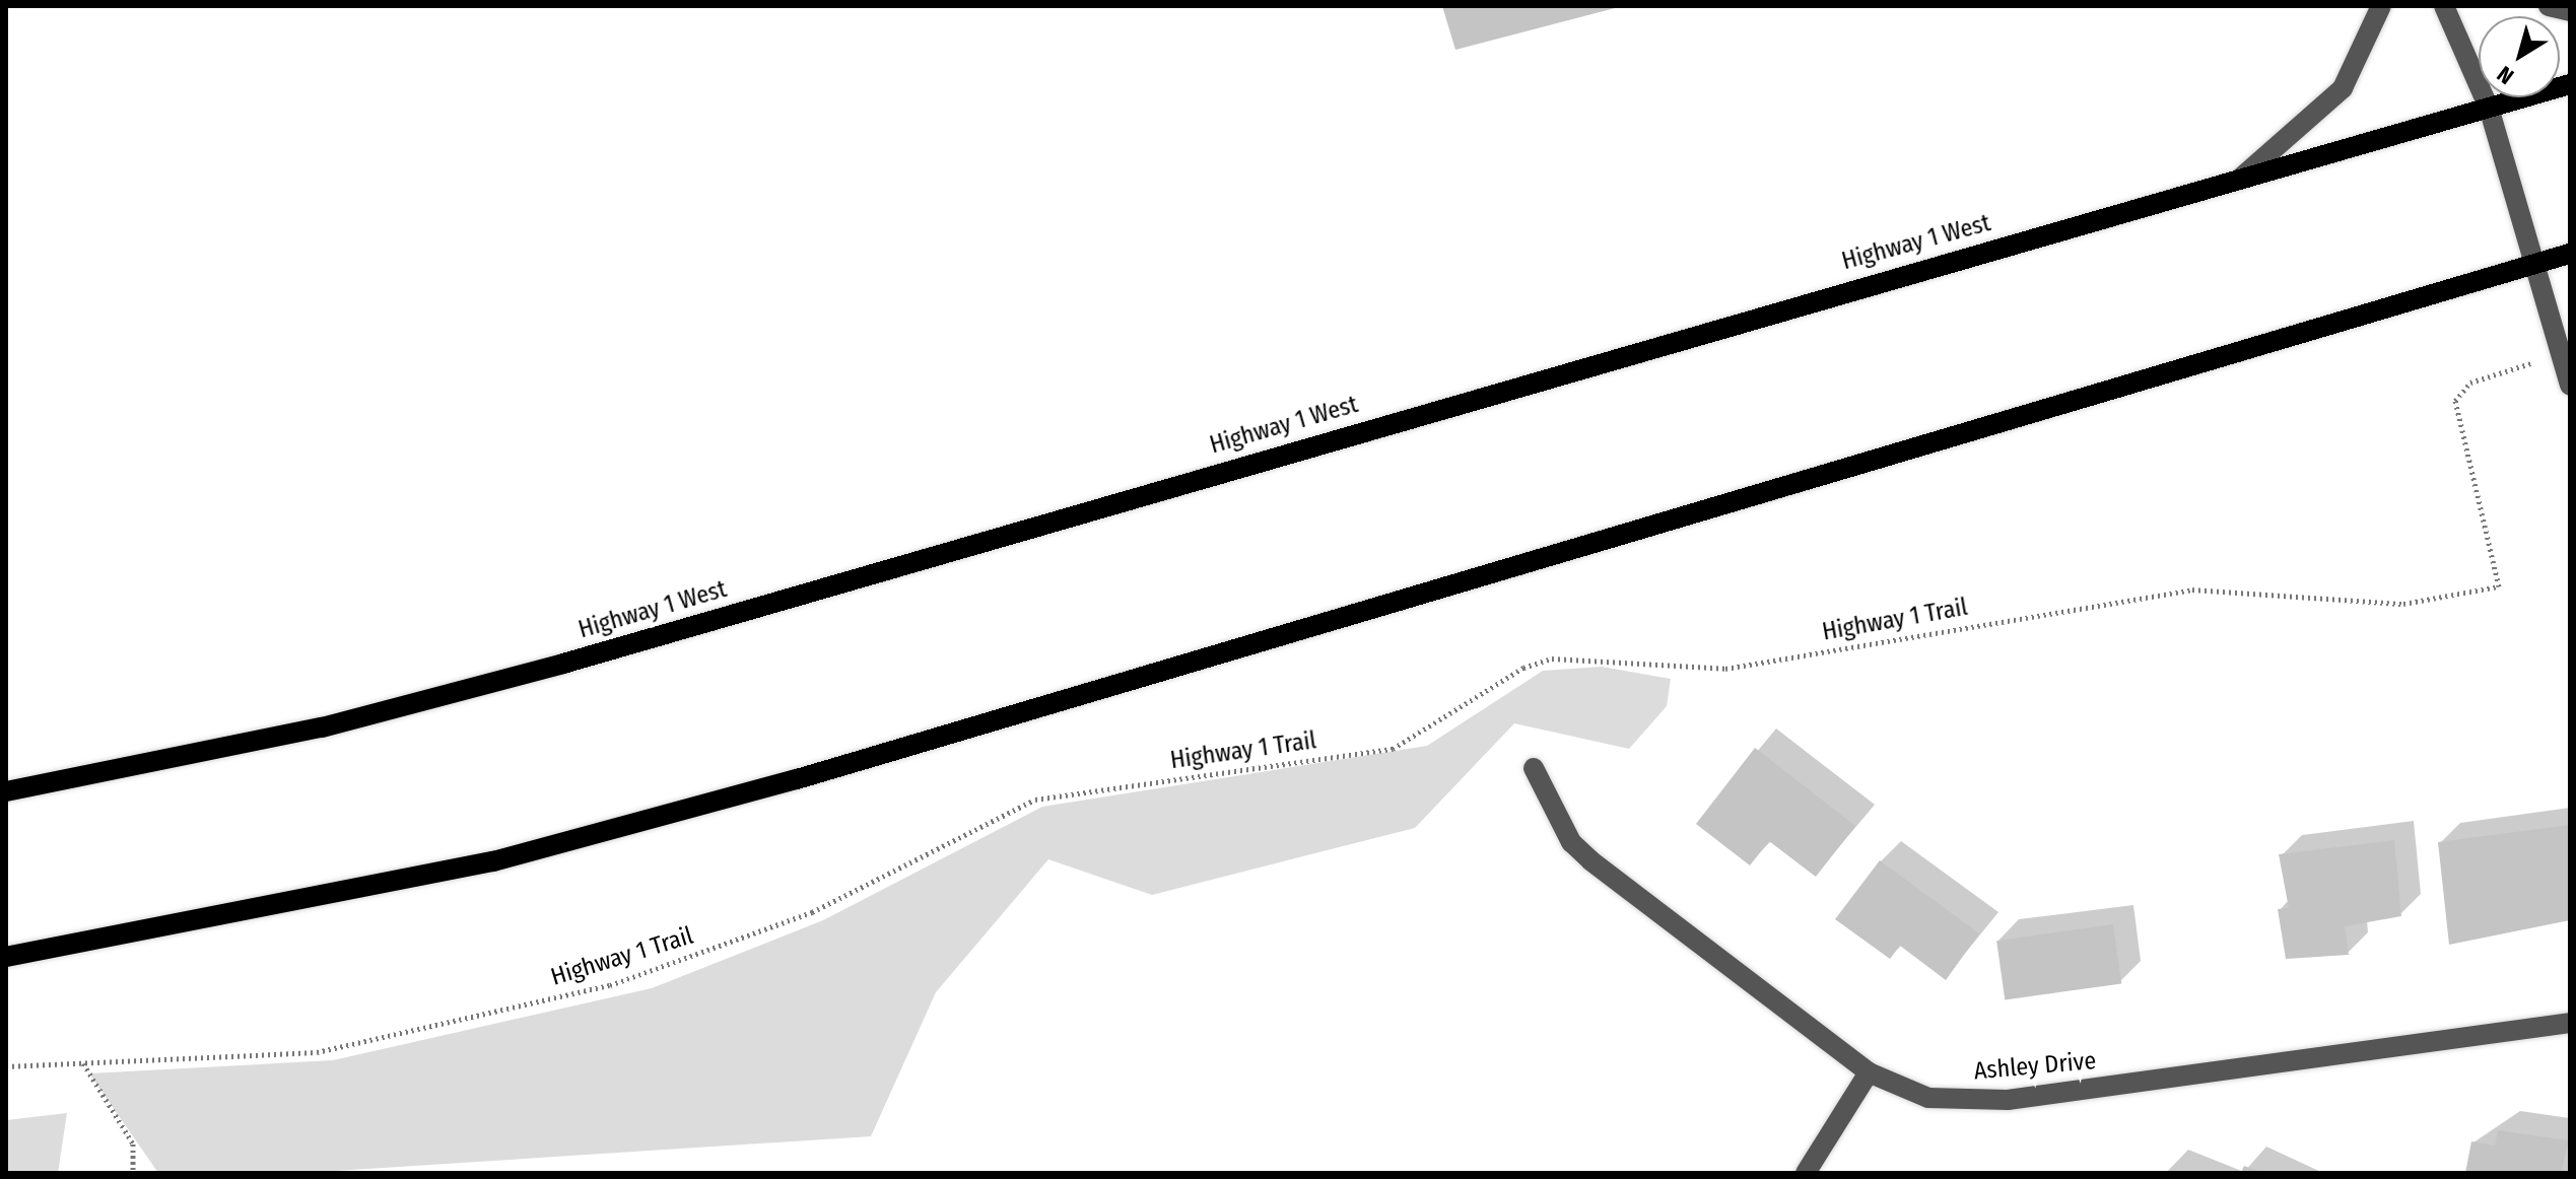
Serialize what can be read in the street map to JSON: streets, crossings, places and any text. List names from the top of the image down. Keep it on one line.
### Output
{"streets":{"main road":["Highway 1 West"],"street":["Ashley Drive"],"path":["Highway 1 Trail"]},"north":"bottom left"}
